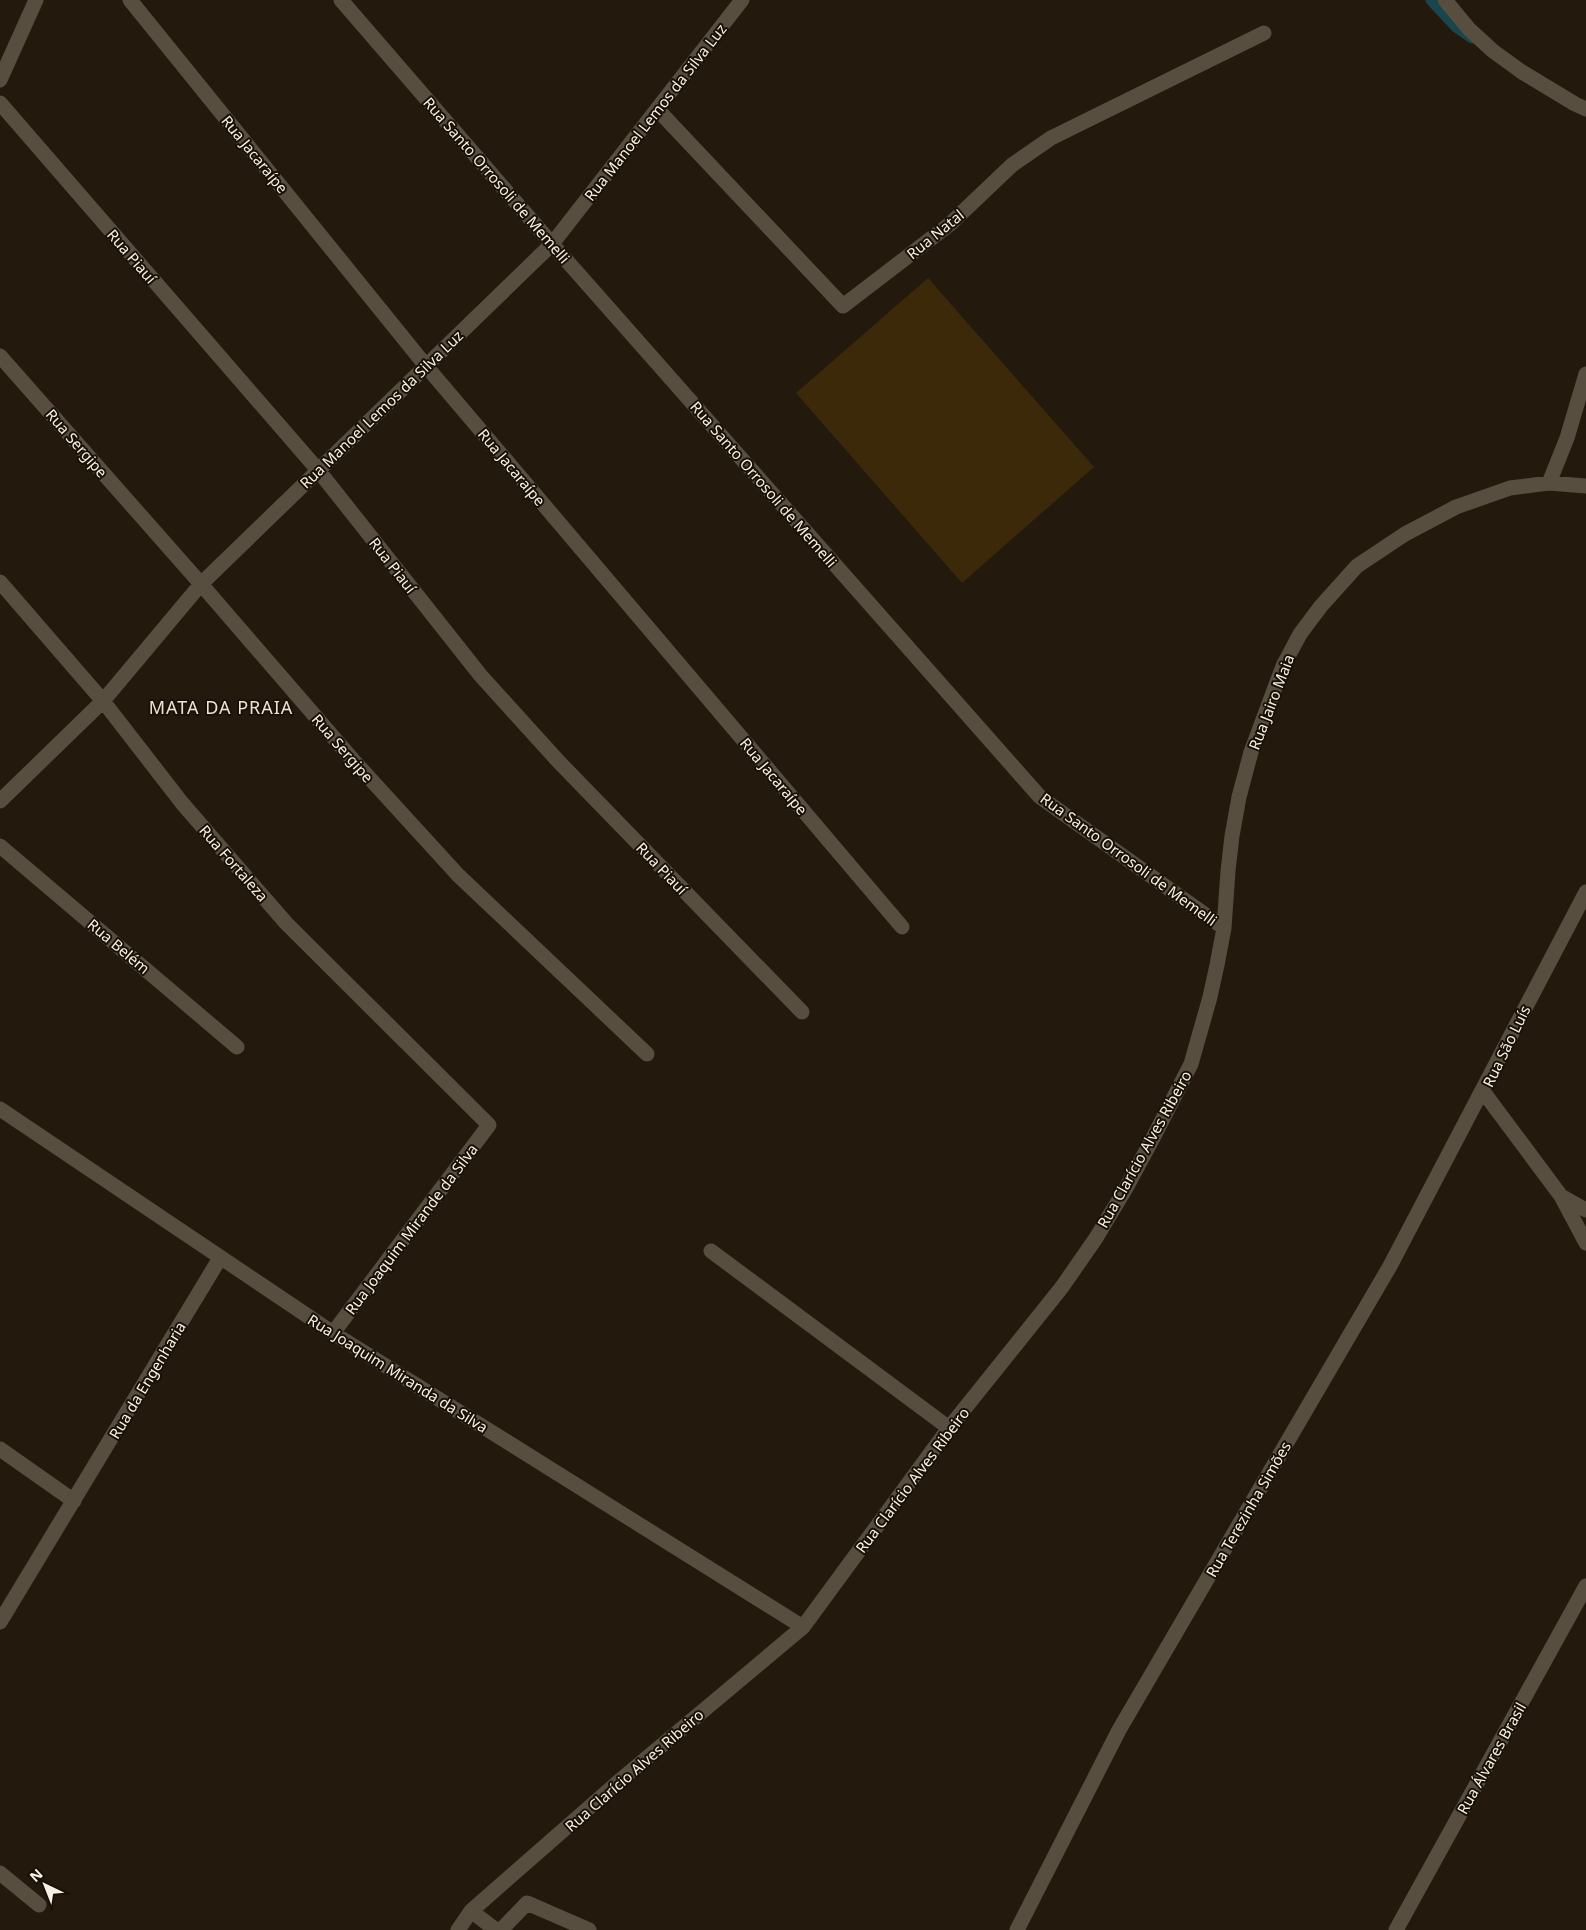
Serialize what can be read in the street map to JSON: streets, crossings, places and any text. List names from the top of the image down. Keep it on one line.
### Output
{"streets":{"street":["Rua Manoel Lemos da Silva Luz","Rua Jacaraípe","Rua Santo Orrosoli de Memelli","Rua Natal","Rua Piauí","Rua Sergipe","Rua Jairo Maia","Rua Fortaleza","Rua Belém","Rua São Luís","Rua Clarício Alves Ribeiro","Rua Joaquim Mirande da Silva","Rua Joaquim Miranda da Silva","Rua da Engenharia","Rua Terezinha Simões","Rua Álvares Brasil"]},"crossings":[["Rua Manoel Lemos da Silva Luz","Rua Jacaraípe"],["Rua Manoel Lemos da Silva Luz","Rua Santo Orrosoli de Memelli"],["Rua Manoel Lemos da Silva Luz","Rua Natal"],["Rua Manoel Lemos da Silva Luz","Rua Piauí"],["Rua Manoel Lemos da Silva Luz","Rua Sergipe"],["Rua Manoel Lemos da Silva Luz","Rua Fortaleza"],["Rua Santo Orrosoli de Memelli","Rua Jairo Maia"],["Rua Santo Orrosoli de Memelli","Rua Clarício Alves Ribeiro"],["Rua Jairo Maia","Rua Clarício Alves Ribeiro"],["Rua Fortaleza","Rua Joaquim Mirande da Silva"],["Rua São Luís","Rua Terezinha Simões"],["Rua Clarício Alves Ribeiro","Rua Joaquim Miranda da Silva"],["Rua Joaquim Mirande da Silva","Rua Joaquim Miranda da Silva"],["Rua Joaquim Miranda da Silva","Rua da Engenharia"]],"districts":["MATA DA PRAIA"],"north":"top left"}
